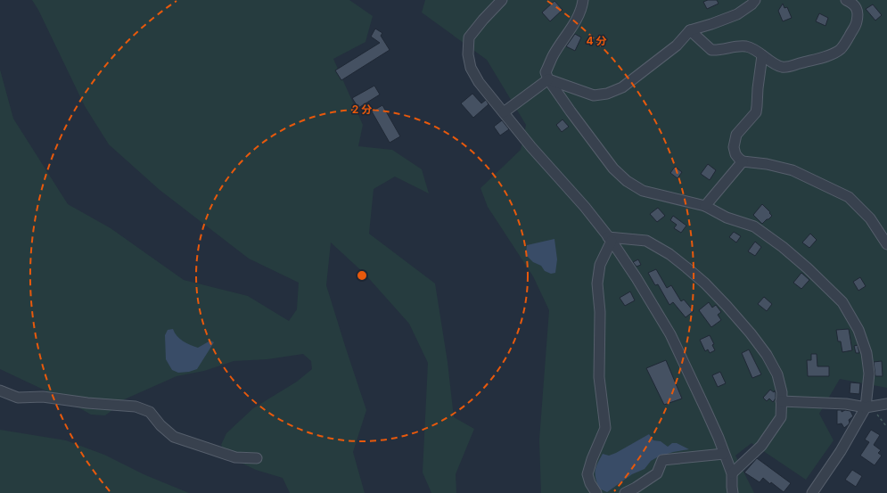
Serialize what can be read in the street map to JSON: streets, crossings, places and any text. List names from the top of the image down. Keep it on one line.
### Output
{"rings":["4 分","2 分"]}
